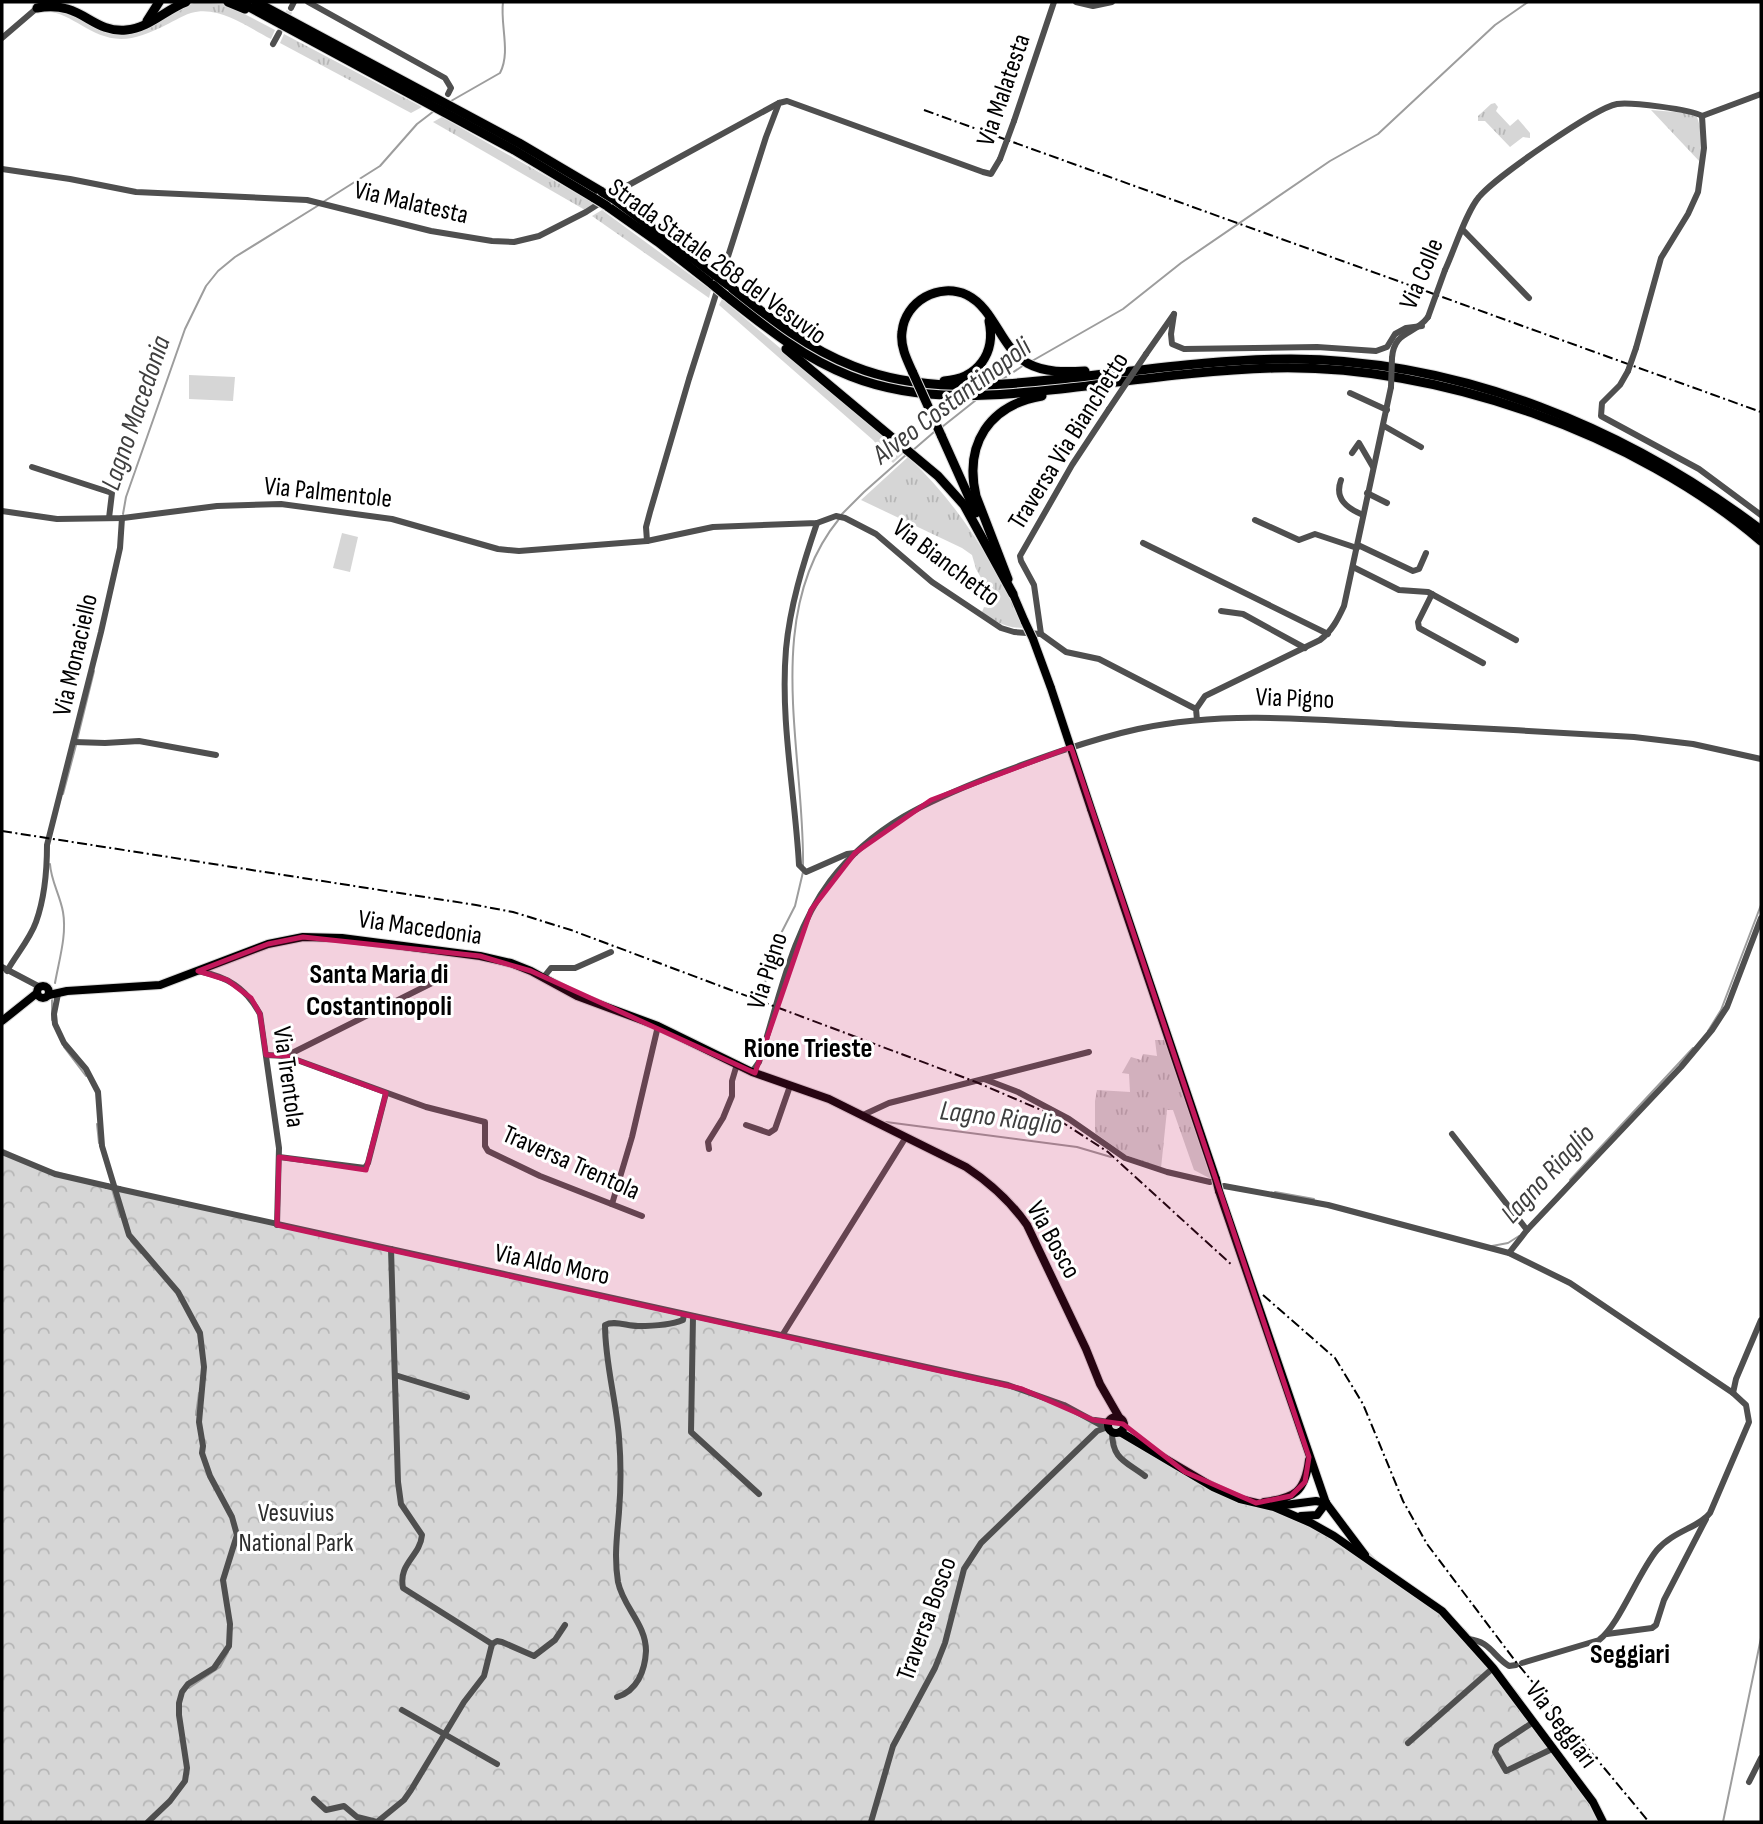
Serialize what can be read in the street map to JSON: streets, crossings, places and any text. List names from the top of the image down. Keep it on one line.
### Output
{"streets":{"highway":["Strada Statale 268 del Vesuvio"],"main road":["Via Macedonia","Via Bosco","Via Seggiari"],"street":["Via Malatesta","Via Colle","Traversa Via Bianchetto","Via Palmentole","Via Bianchetto","Via Monaciello","Via Pigno","Via Trentola","Traversa Trentola","Via Aldo Moro","Traversa Bosco"]},"crossings":[["Via Colle","Traversa Via Bianchetto"],["Traversa Via Bianchetto","Via Bianchetto"],["Via Palmentole","Via Bianchetto"],["Via Palmentole","Via Monaciello"],["Via Bianchetto","Via Pigno"],["Via Pigno","Via Macedonia"],["Via Pigno","Via Bosco"],["Via Macedonia","Via Trentola"],["Via Macedonia","Via Bosco"],["Via Trentola","Traversa Trentola"],["Via Trentola","Via Aldo Moro"],["Via Bosco","Via Aldo Moro"],["Via Bosco","Traversa Bosco"],["Via Bosco","Via Seggiari"],["Via Aldo Moro","Traversa Bosco"]],"districts":["Santa Maria di Costantinopoli","Rione Trieste","Seggiari"],"water":["Alveo Costantinopoli","Lagno Macedonia","Lagno Riaglio"],"parks":["Vesuvius National Park"]}
